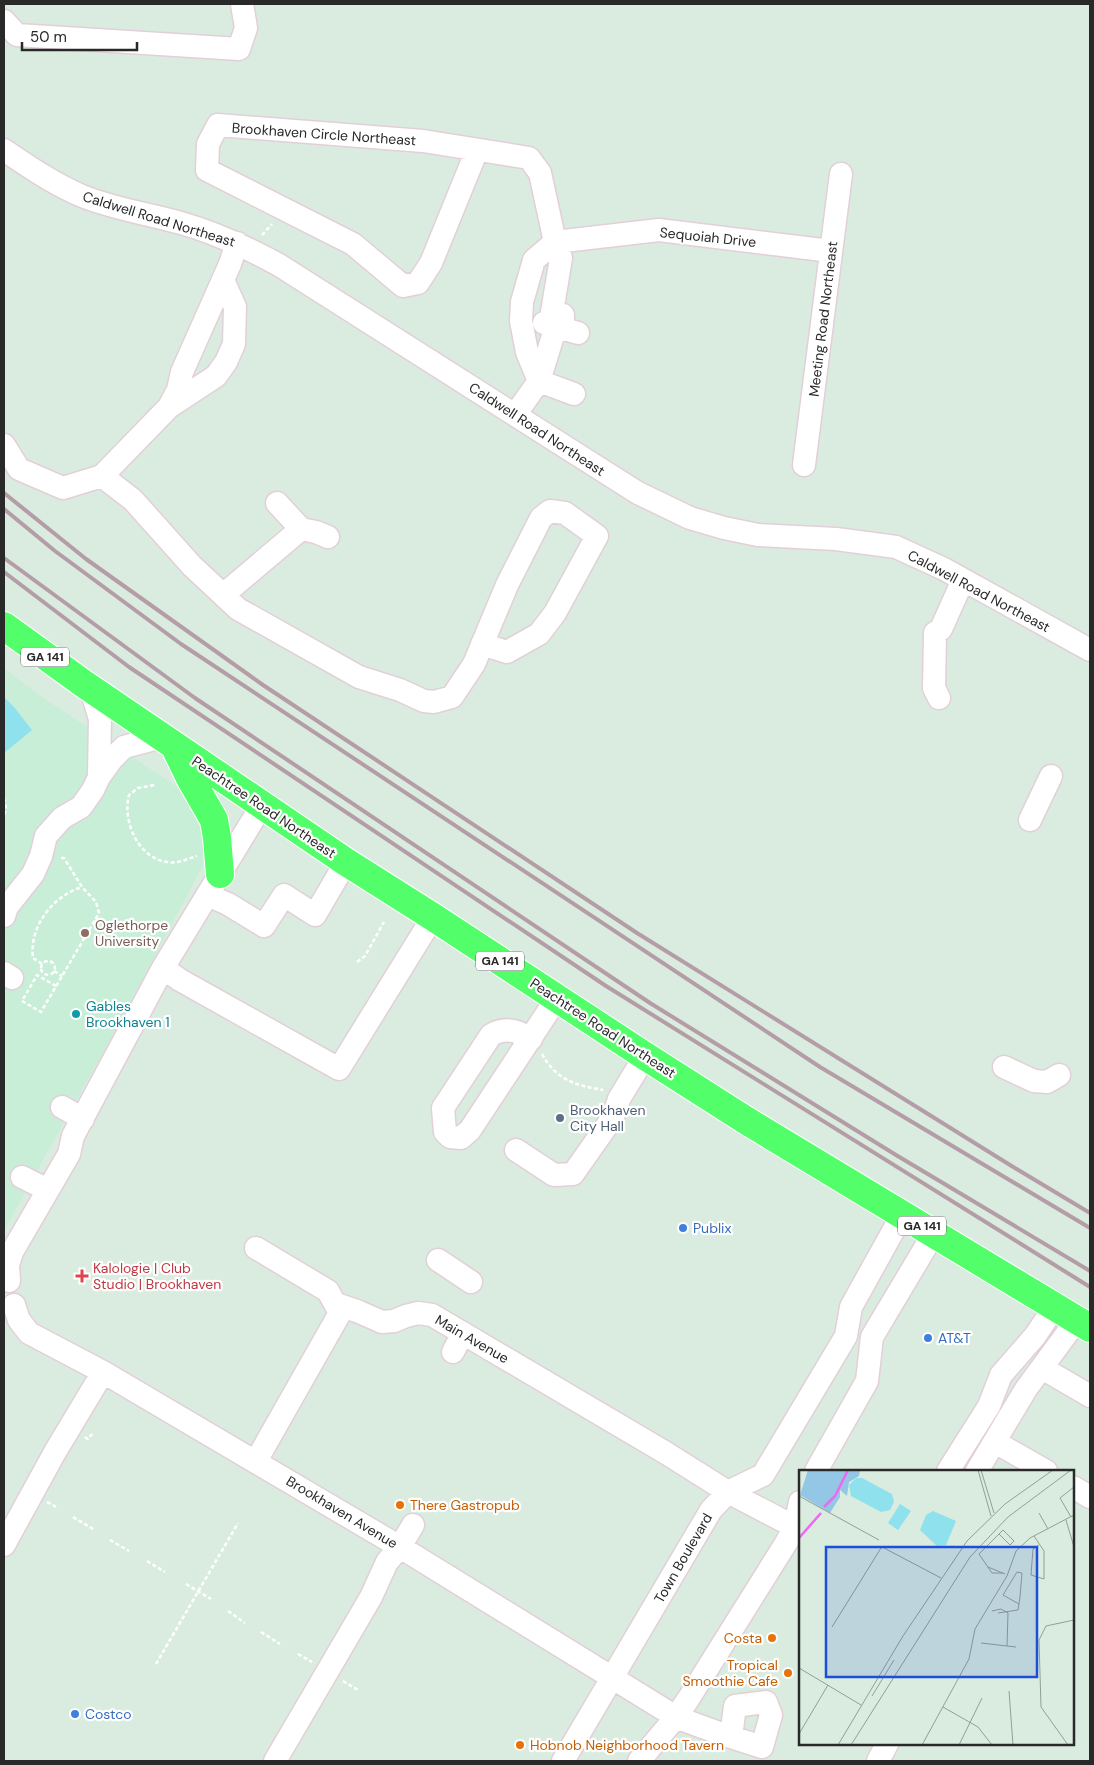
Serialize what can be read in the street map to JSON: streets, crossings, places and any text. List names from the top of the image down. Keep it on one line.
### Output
{"streets":{"highway":["GA 141","Peachtree Road Northeast"],"street":["Brookhaven Circle Northeast","Caldwell Road Northeast","Sequoiah Drive","Meeting Road Northeast","Main Avenue","Brookhaven Avenue","Town Boulevard"]},"crossings":[["Brookhaven Circle Northeast","Sequoiah Drive"],["Sequoiah Drive","Meeting Road Northeast"],["Peachtree Road Northeast","Town Boulevard"],["Main Avenue","Town Boulevard"],["Brookhaven Avenue","Town Boulevard"]],"places":{"other":["Oglethorpe University","Gables Brookhaven 1","Brookhaven City Hall","Publix","AT&T","There Gastropub","Costa","Tropical Smoothie Cafe","Costco","Hobnob Neighborhood Tavern"],"health":["Kalologie | Club Studio | Brookhaven"]},"scale_bar":"50 m"}
